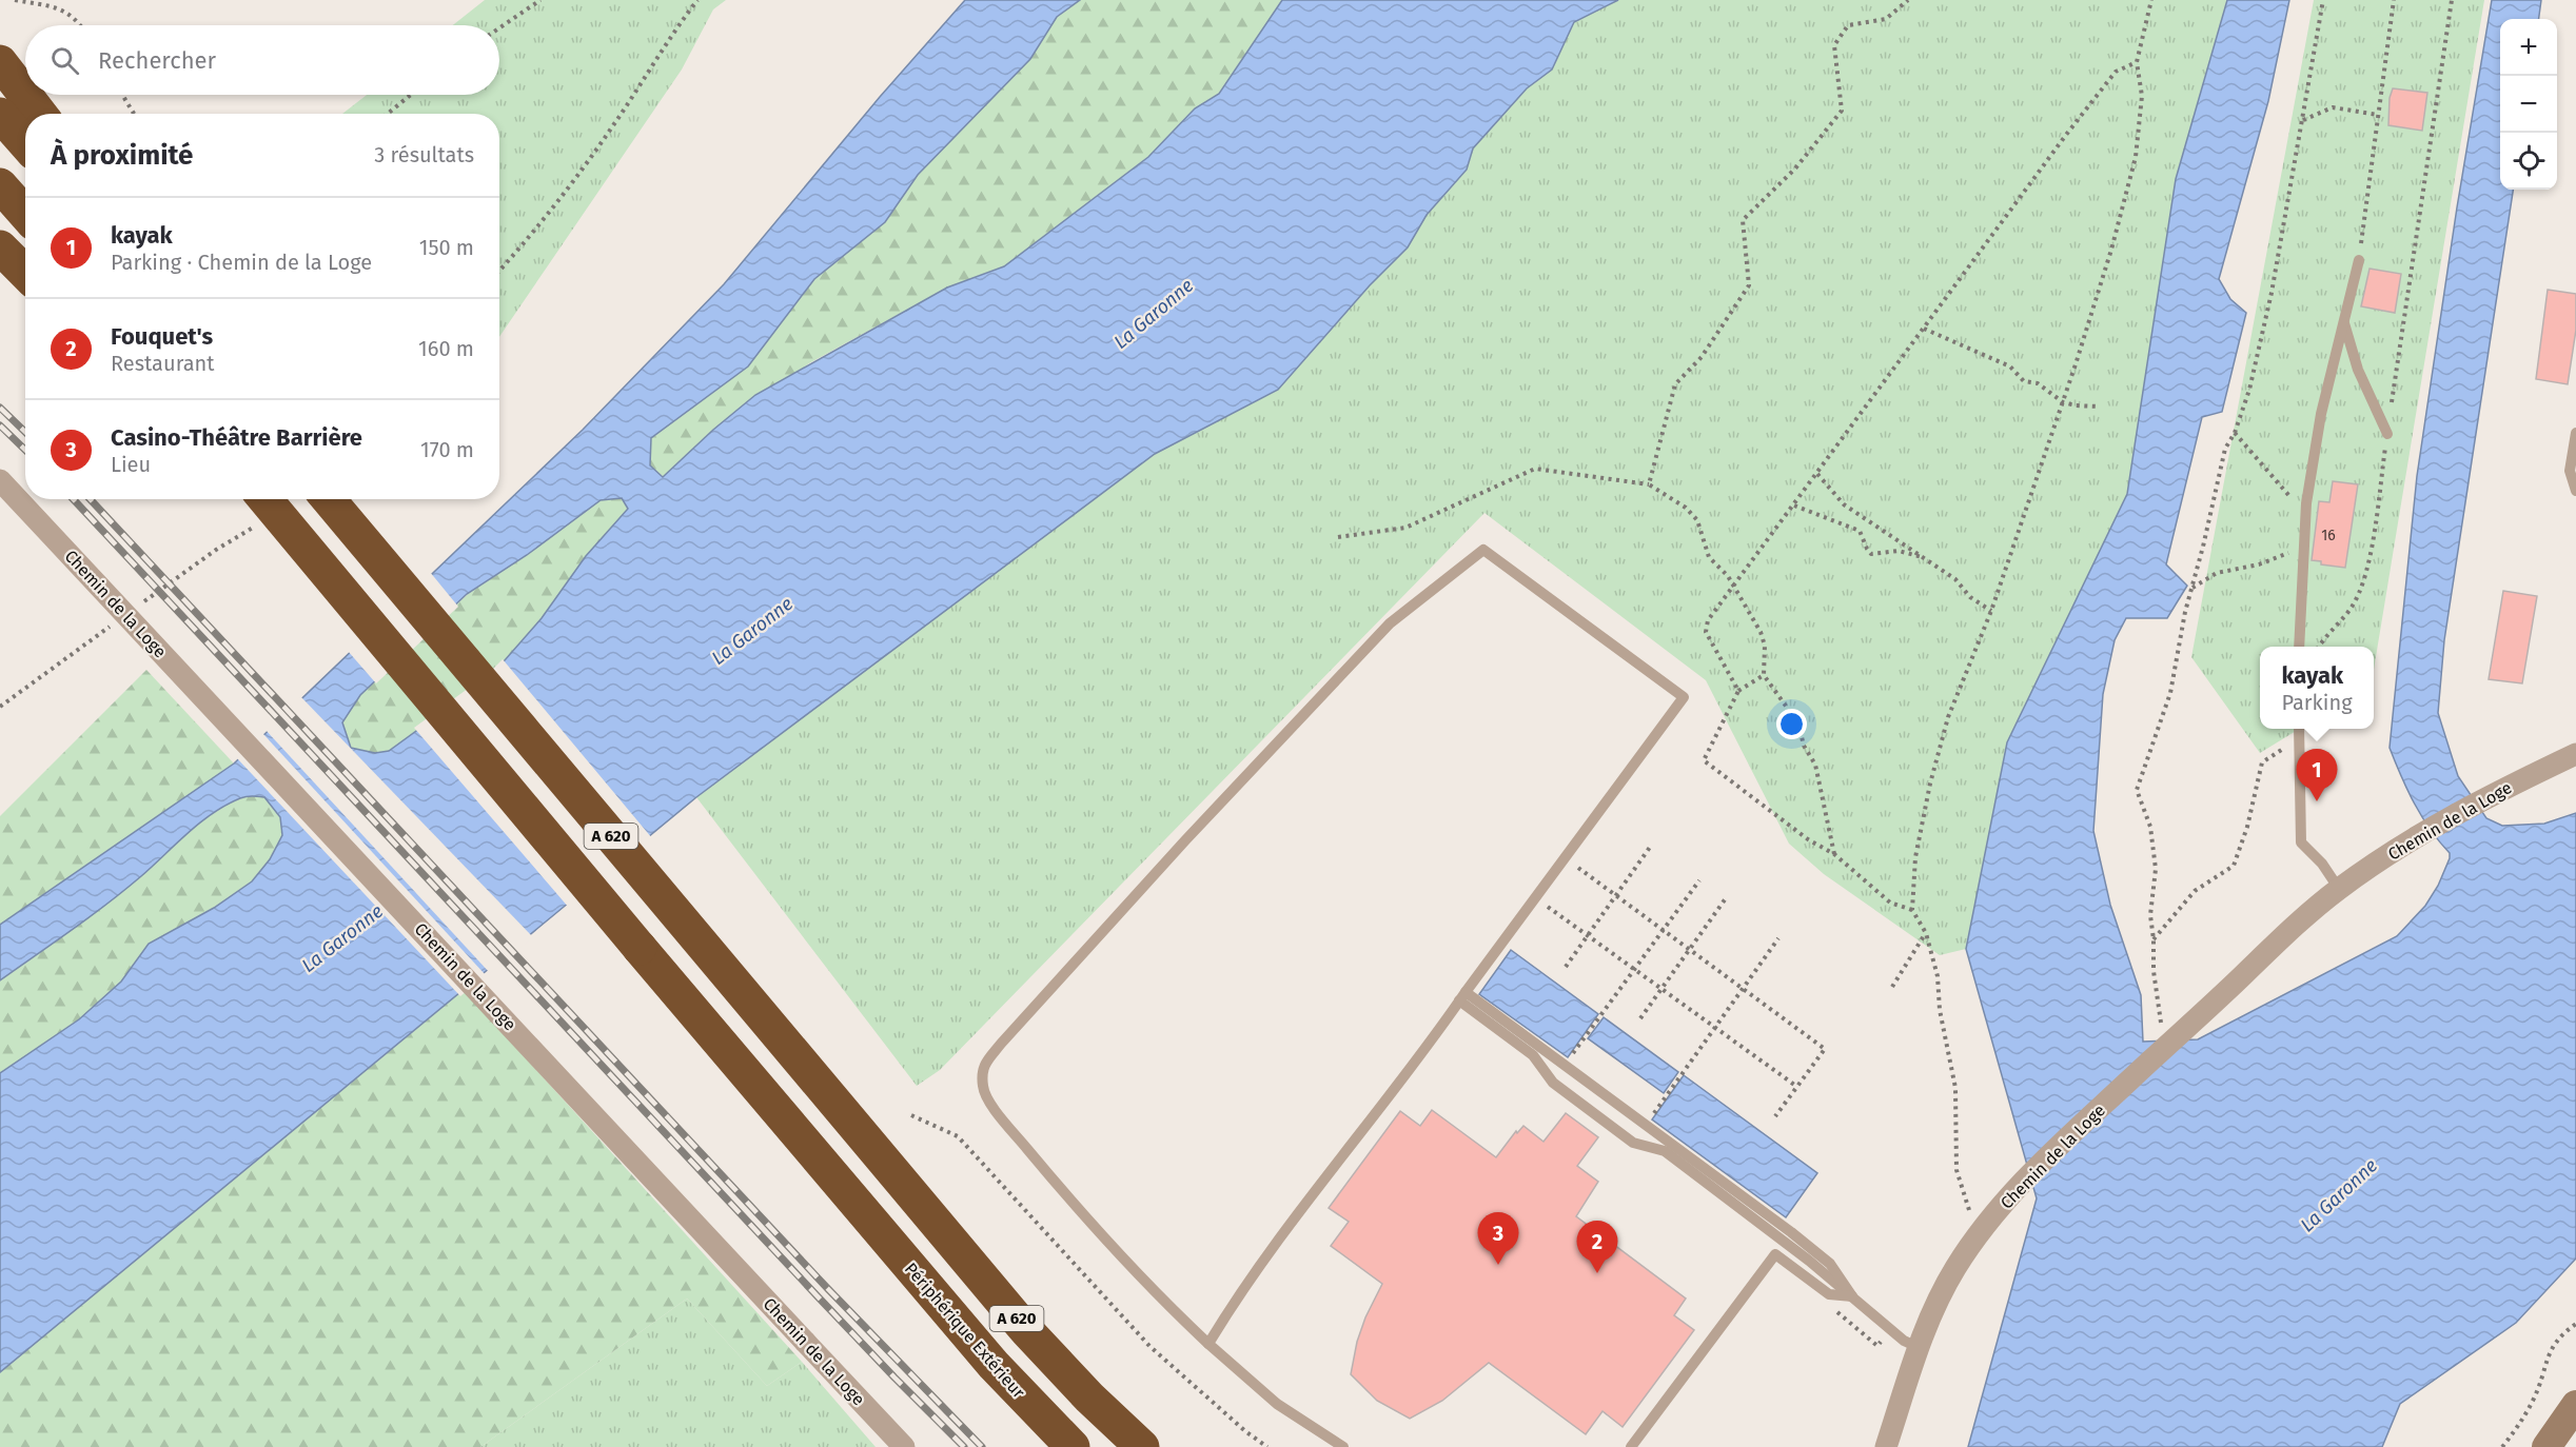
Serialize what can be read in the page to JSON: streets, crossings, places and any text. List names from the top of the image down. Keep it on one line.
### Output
{"streets":{"highway":["A 620","Périphérique Extérieur"],"street":["Chemin de la Loge"]},"water":["La Garonne"],"house_numbers":["16"],"page":{"map_buttons":["+","−"],"search":"Rechercher","heading":["À proximité","3 résultats"],"list":[{"mark":"1","name":"kayak","note":"Parking · Chemin de la Loge","value":"150 m"},{"mark":"2","name":"Fouquet's","note":"Restaurant","value":"160 m"},{"mark":"3","name":"Casino-Théâtre Barrière","note":"Lieu","value":"170 m"}],"popup":["kayak","Parking"],"pins":["1","3","2"]}}
